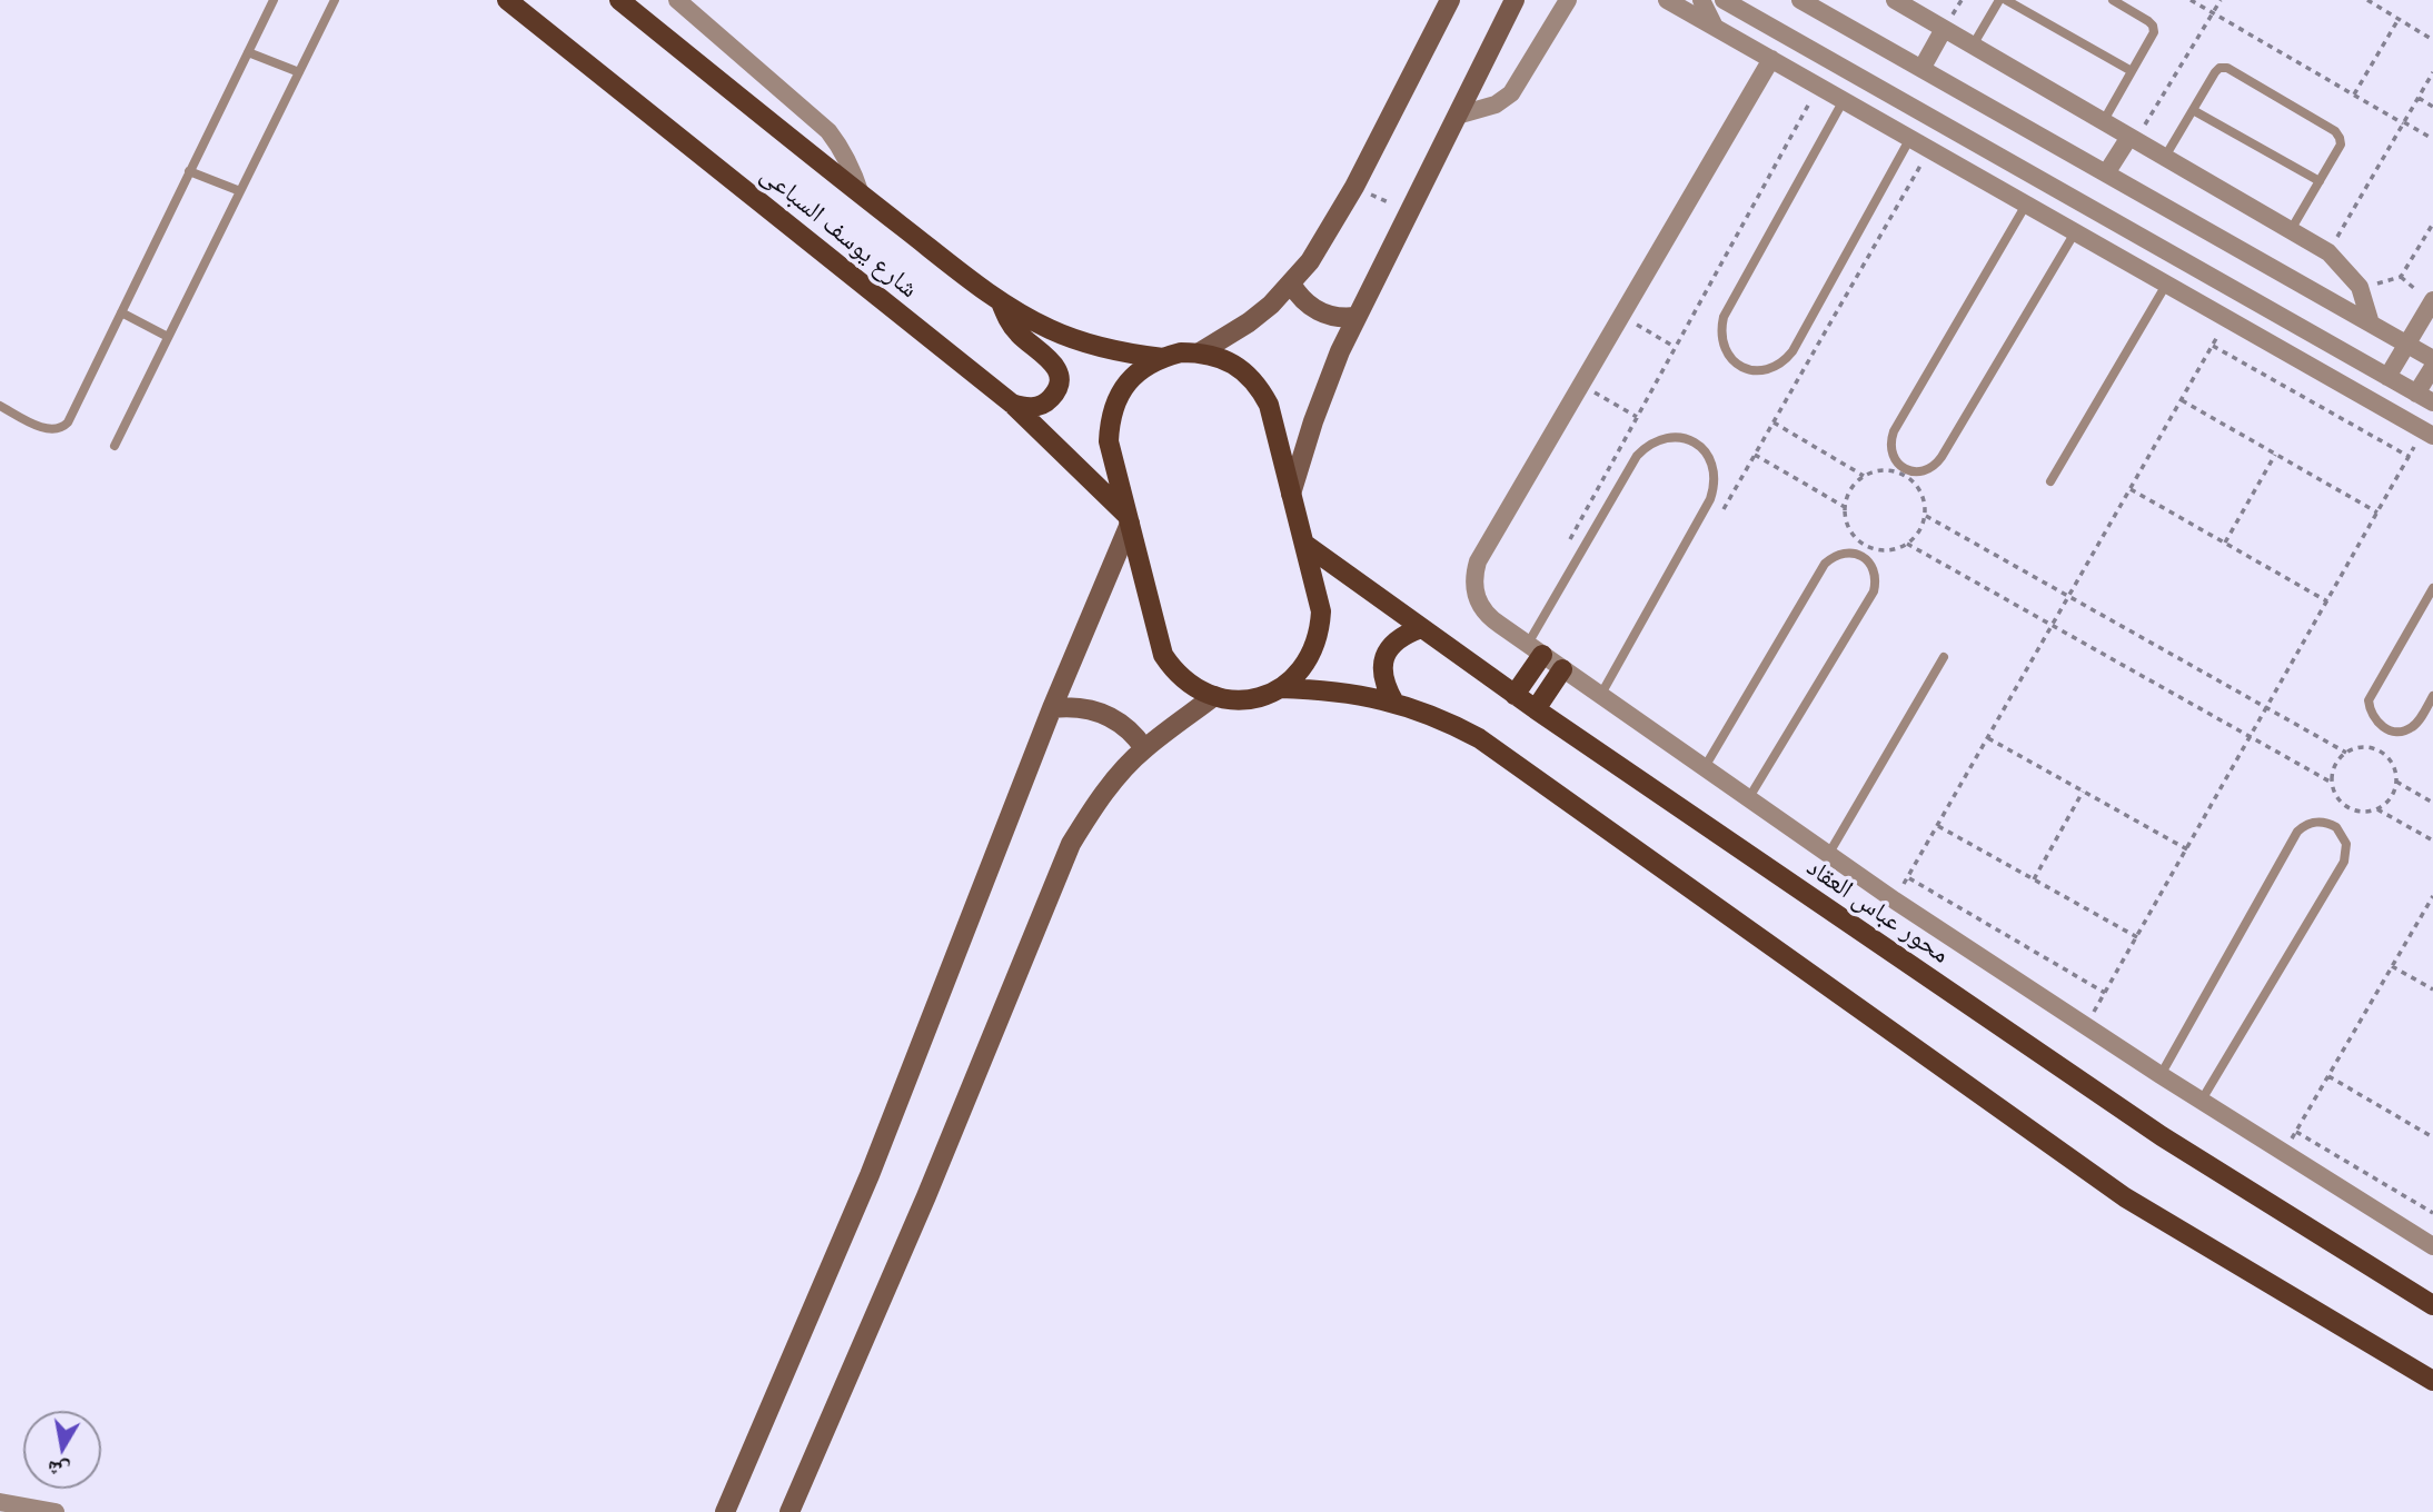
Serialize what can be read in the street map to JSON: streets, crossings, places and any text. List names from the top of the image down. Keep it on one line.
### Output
{"streets":{"main road":["شارع يوسف السباعى","محور عباس العقاد"]},"north":"bottom"}
